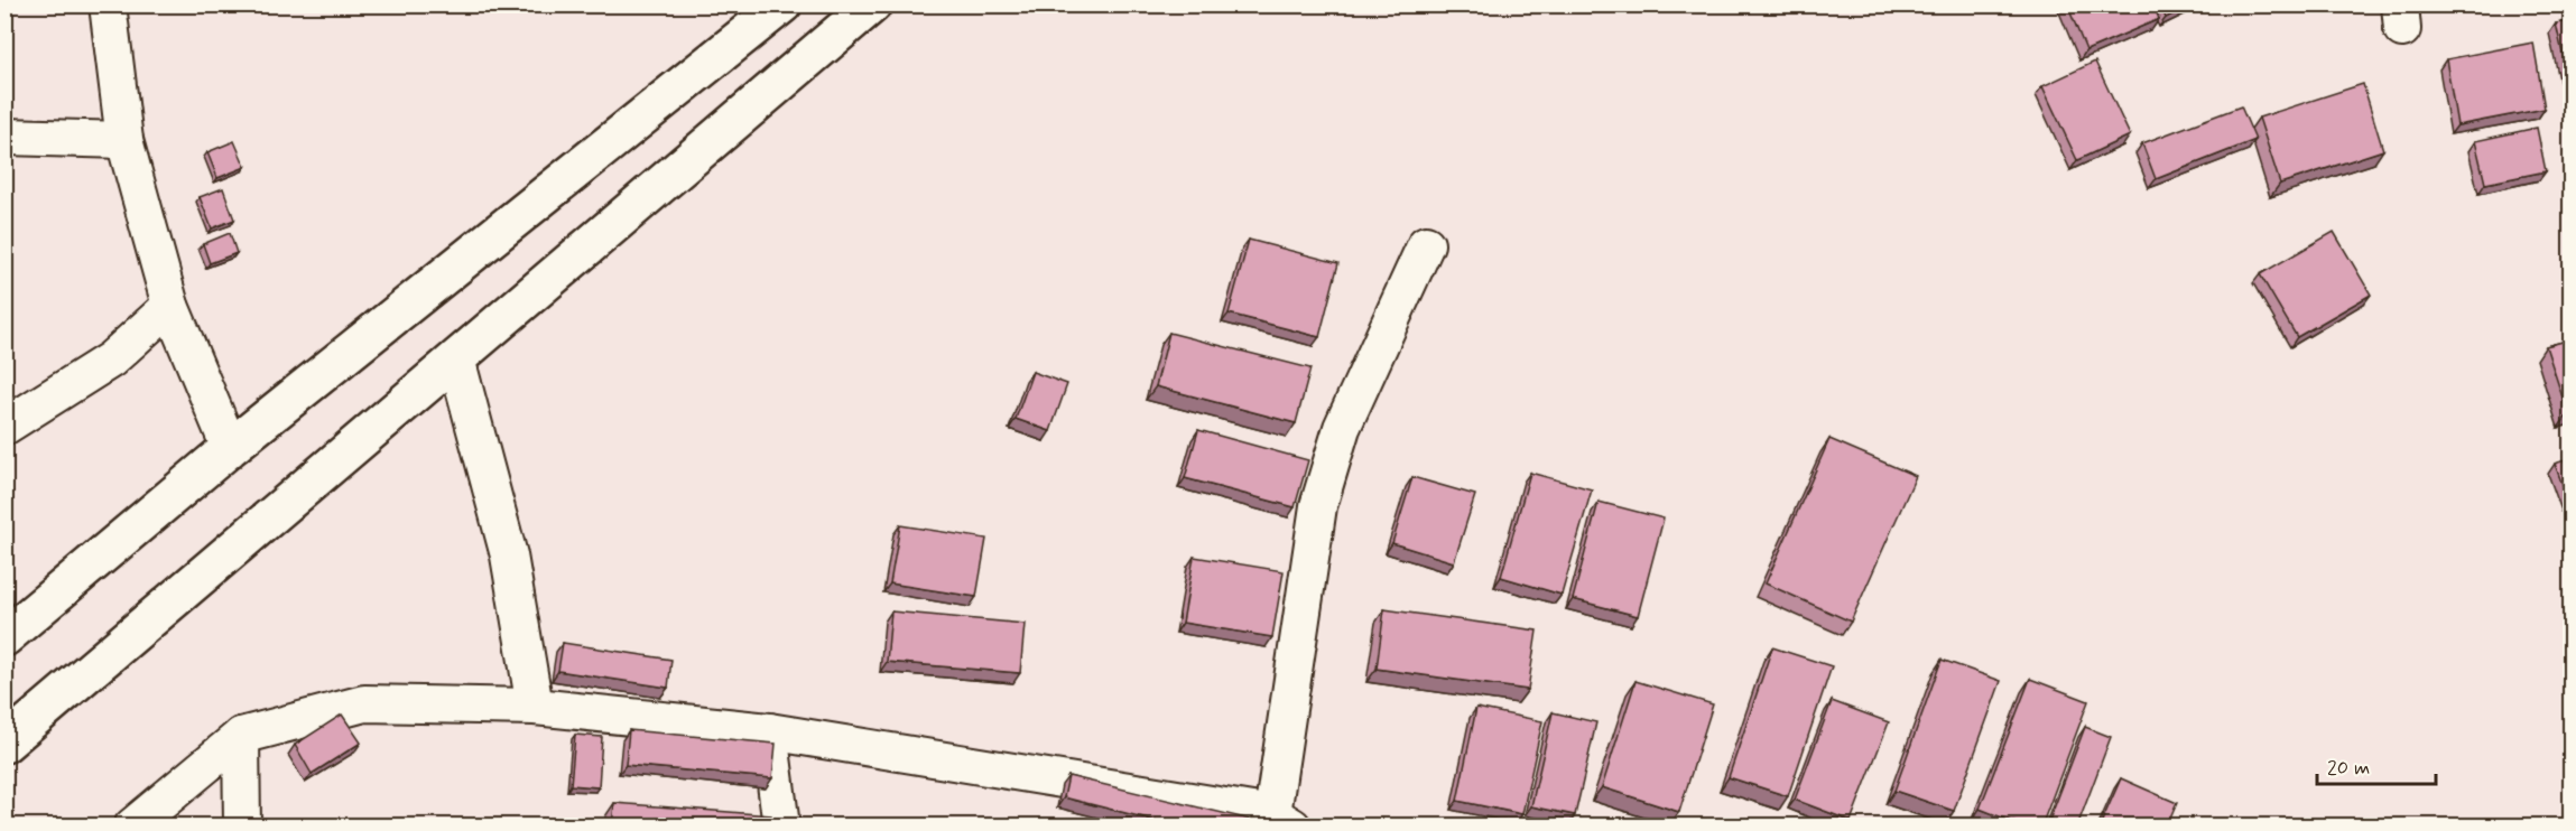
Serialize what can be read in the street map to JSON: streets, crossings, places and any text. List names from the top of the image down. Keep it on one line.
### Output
{"scale_bar":"20 m"}
